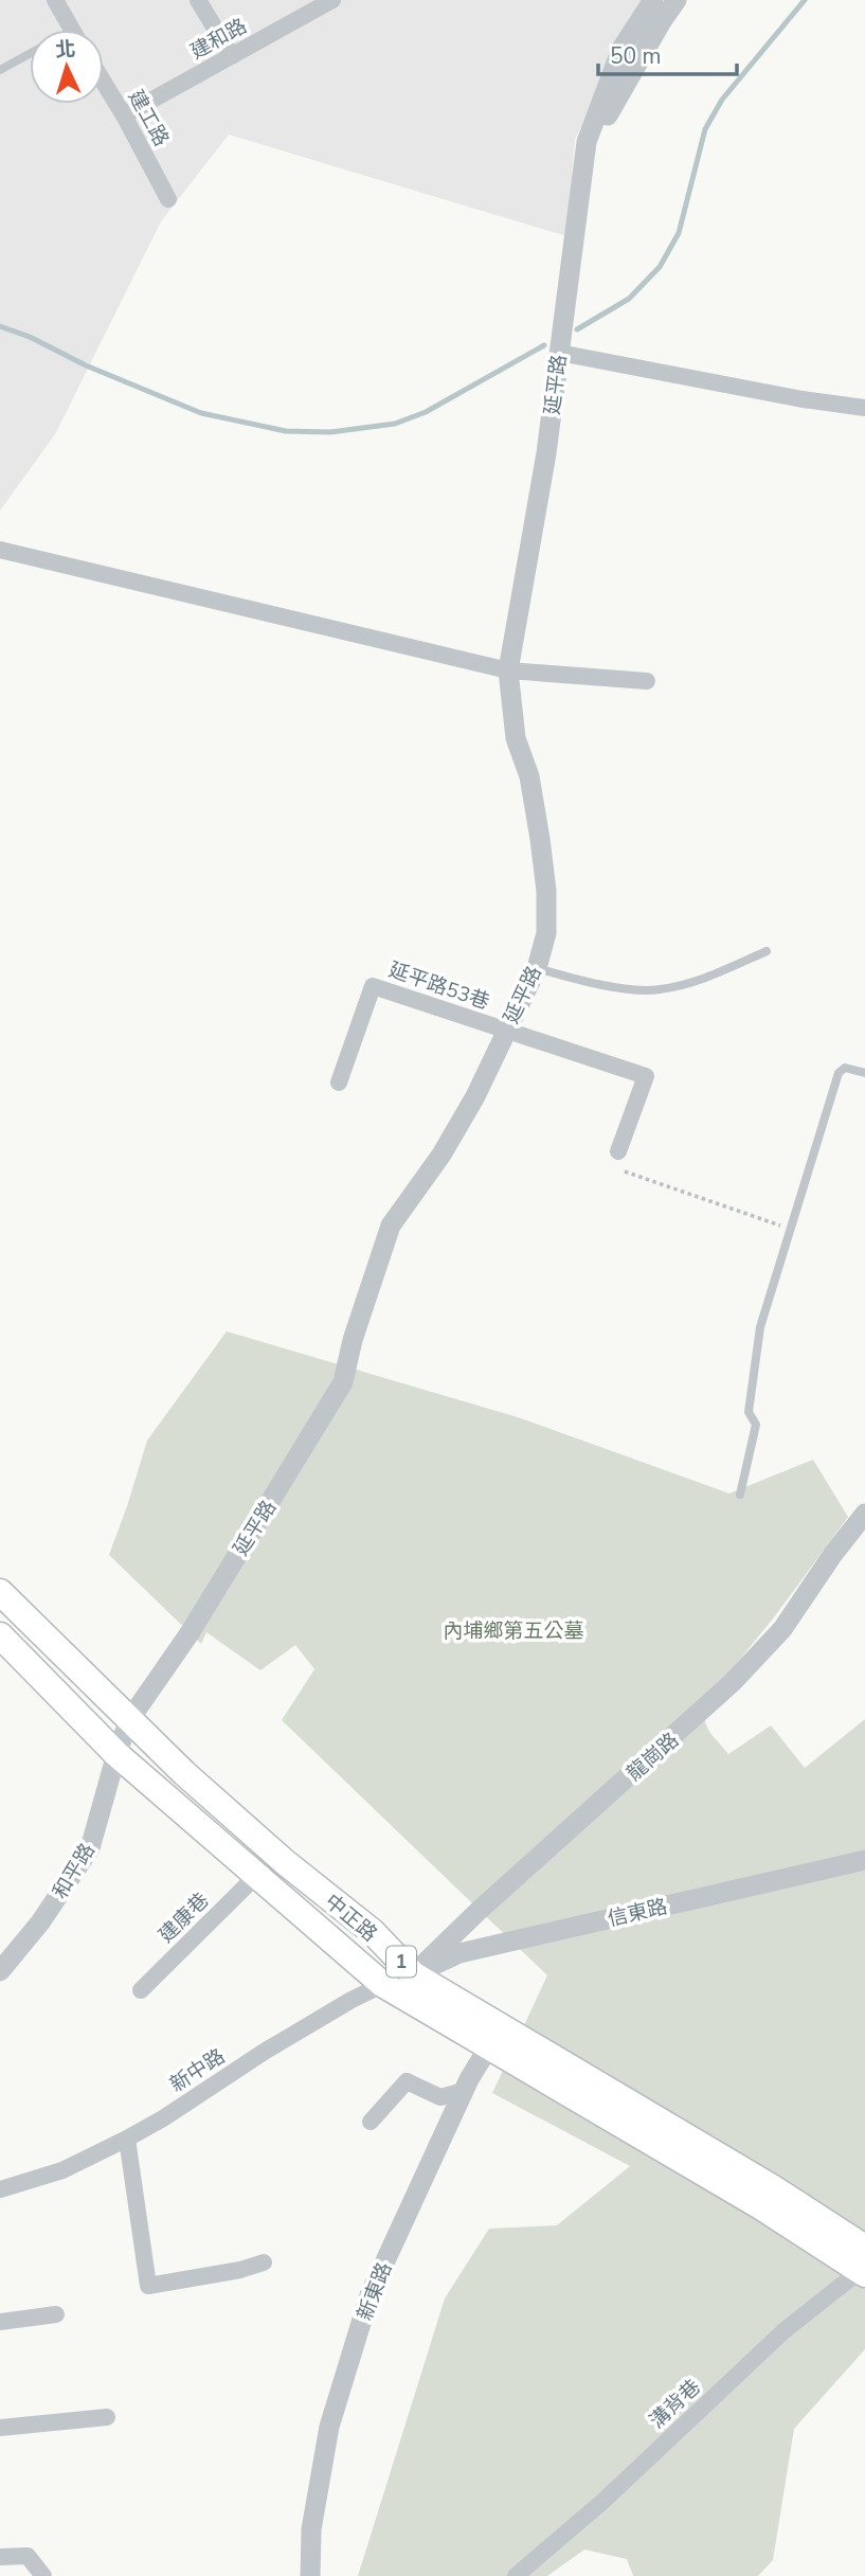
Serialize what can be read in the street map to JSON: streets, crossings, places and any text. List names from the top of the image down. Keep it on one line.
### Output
{"streets":{"main road":["中正路","1"],"street":["建和路","建工路","延平路","延平路53巷","龍崗路","和平路","信東路","建康巷","新中路","新東路","溝背巷"]},"crossings":[["建和路","建工路"],["延平路","延平路53巷"],["延平路","和平路"],["延平路","中正路"],["龍崗路","信東路"],["龍崗路","中正路"],["龍崗路","新中路"],["和平路","中正路"],["信東路","中正路"],["信東路","新中路"],["建康巷","中正路"],["中正路","新中路"],["中正路","新東路"],["中正路","溝背巷"]],"parks":["內埔鄉第五公墓"],"scale_bar":"50 m","north":"top"}
